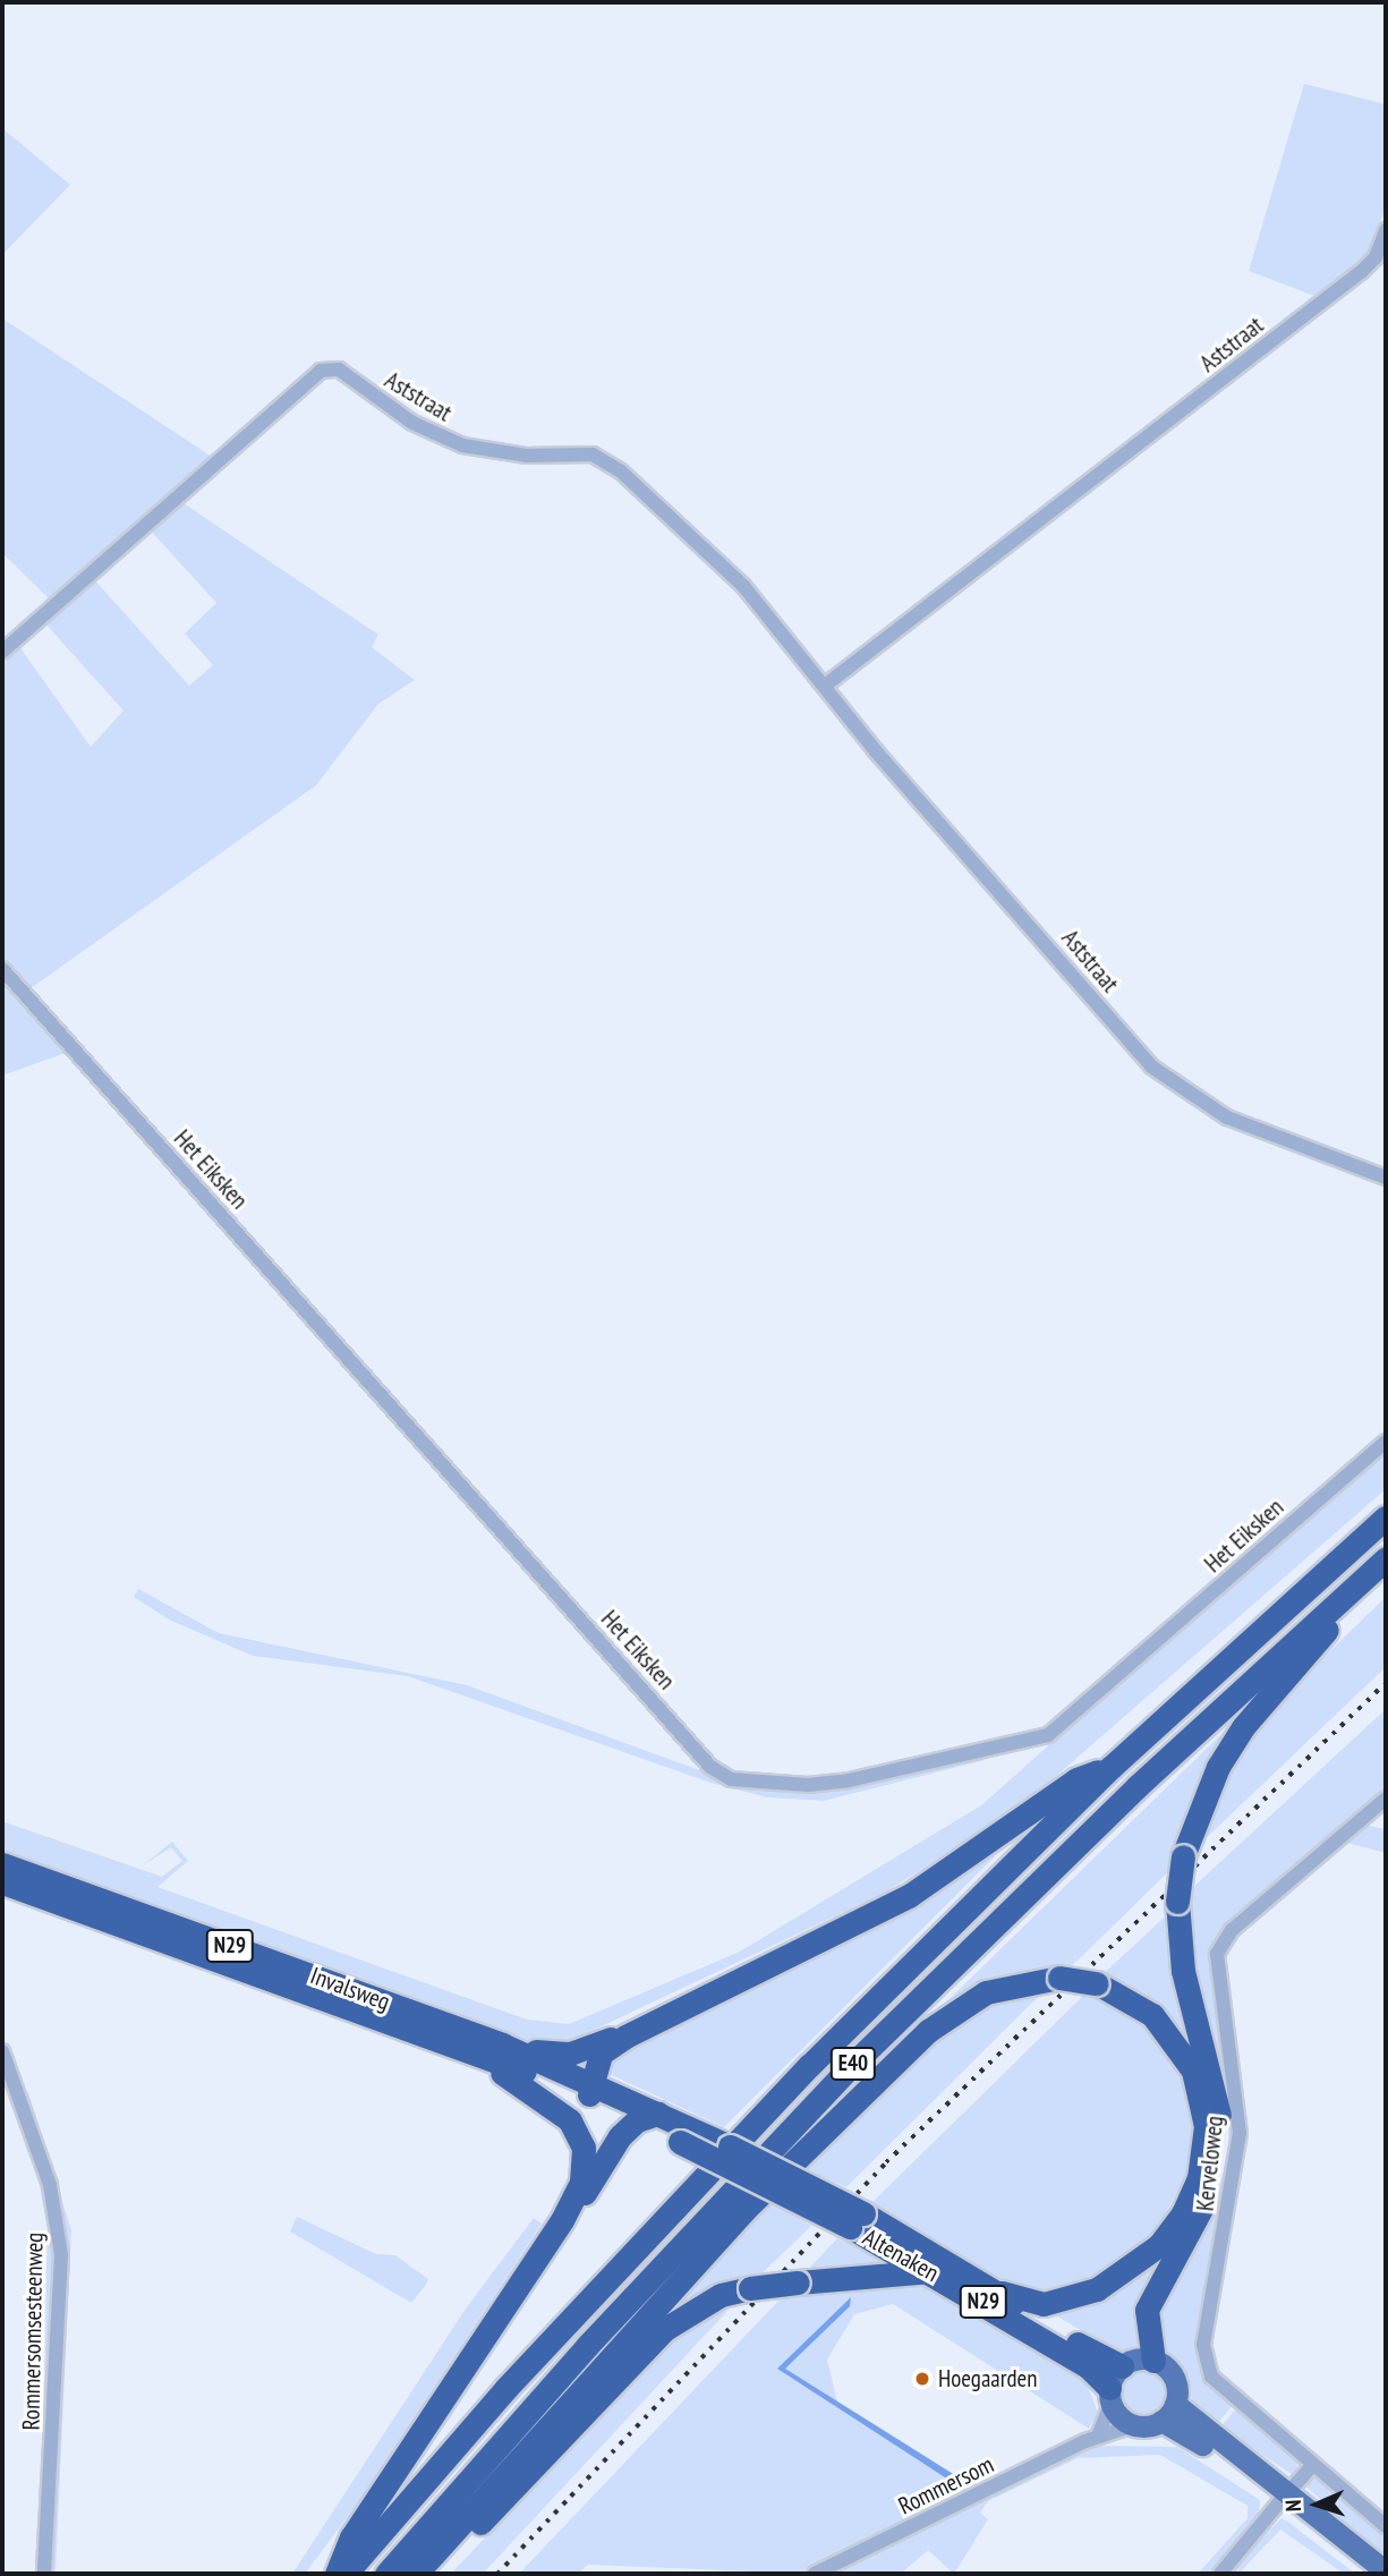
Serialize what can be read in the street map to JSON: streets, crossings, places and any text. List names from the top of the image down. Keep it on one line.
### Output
{"streets":{"highway":["N29","Invalsweg","E40","Altenaken"],"street":["Aststraat","Het Eiksken","Kerveloweg","Rommersomsesteenweg","Rommersom"]},"crossings":[["Invalsweg","Altenaken"],["Altenaken","Rommersom"]],"places":["Hoegaarden"],"north":"left"}
